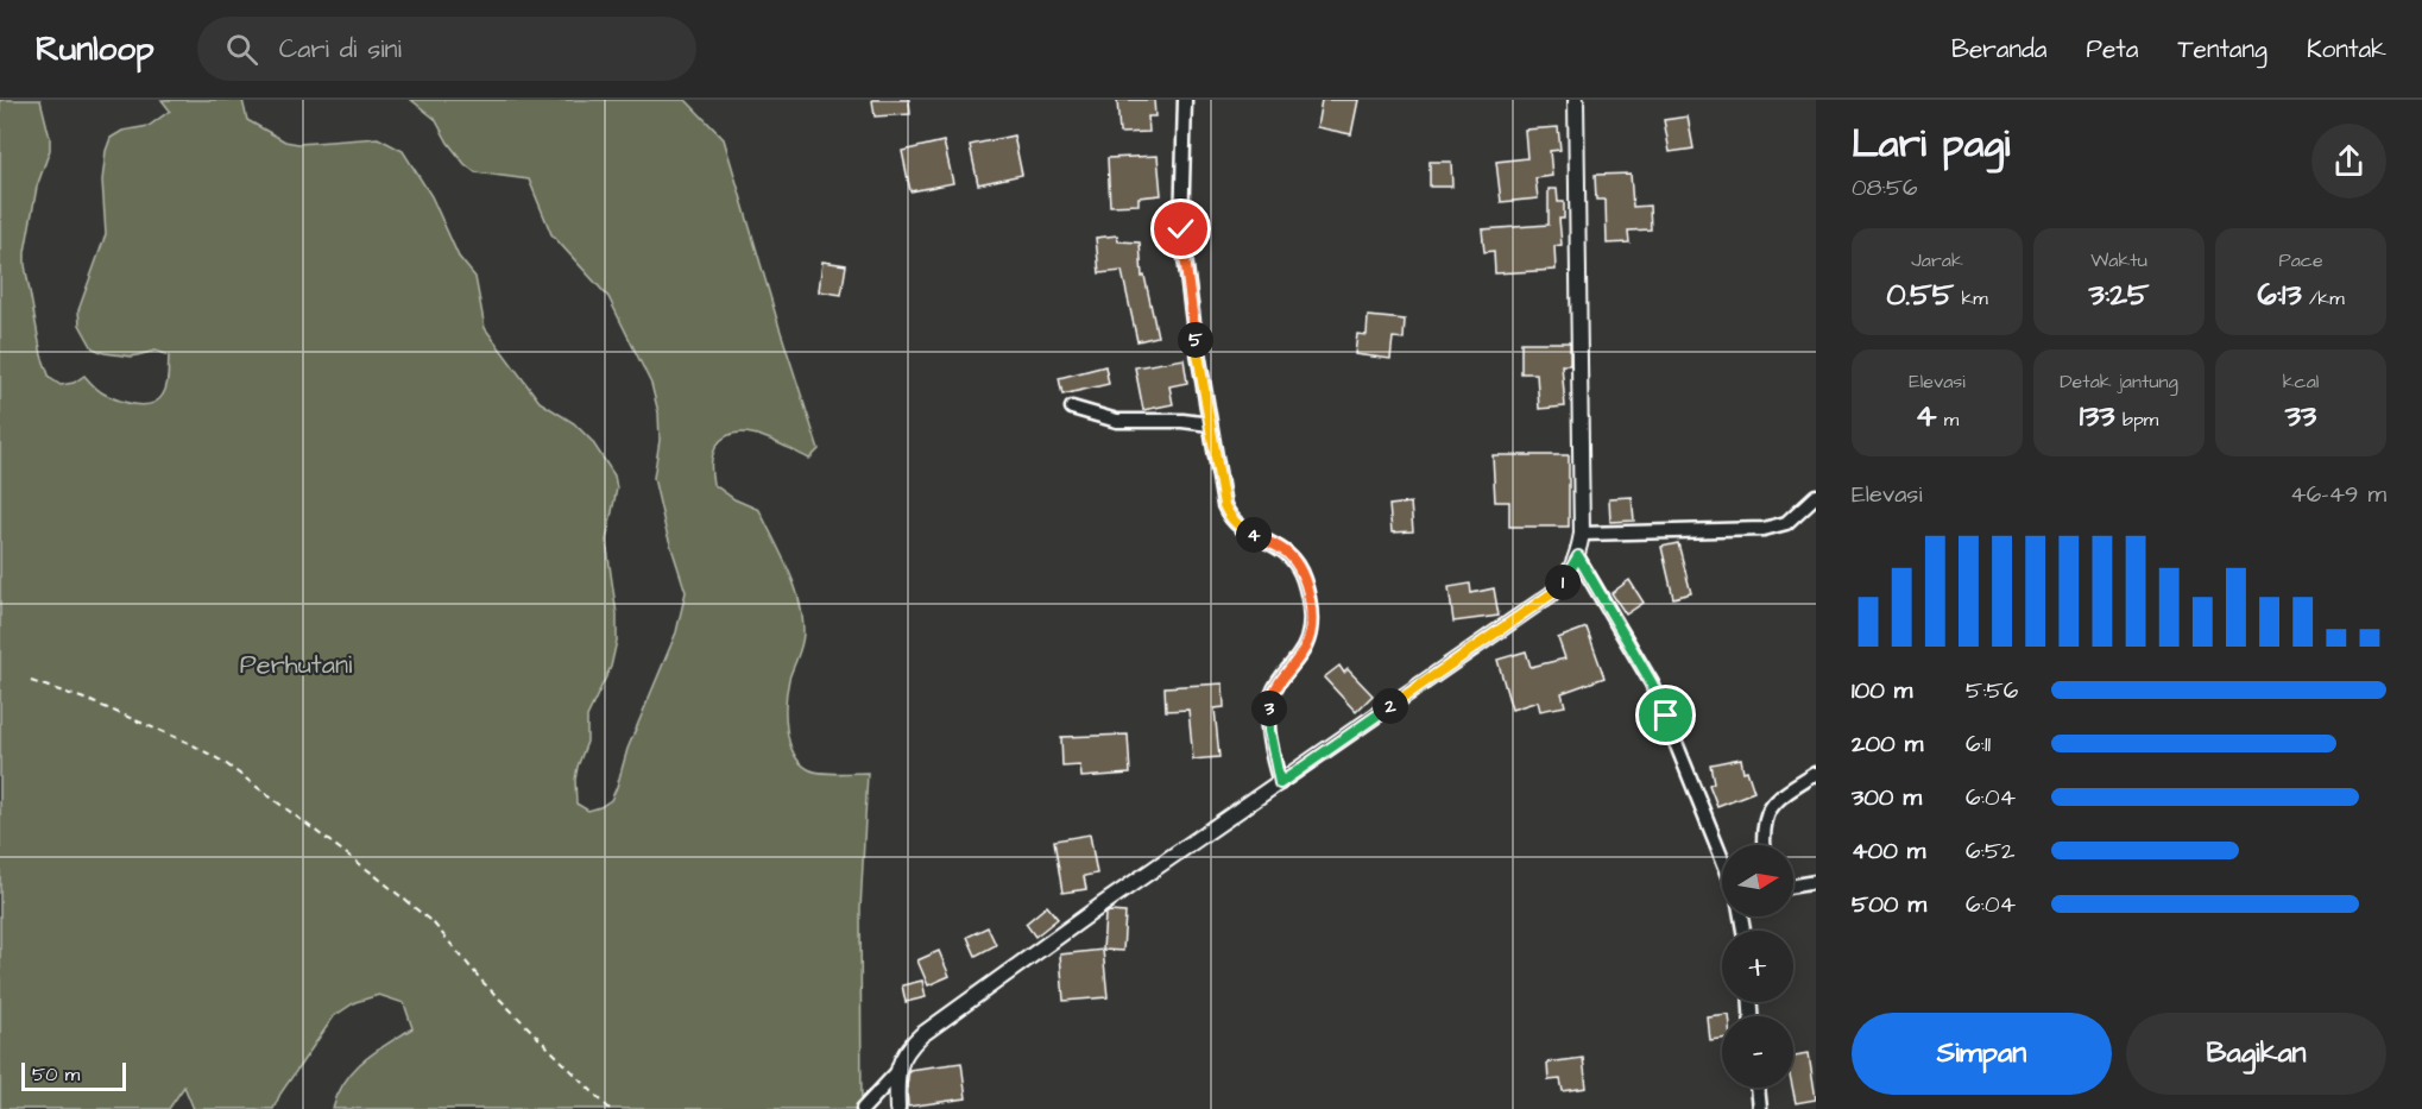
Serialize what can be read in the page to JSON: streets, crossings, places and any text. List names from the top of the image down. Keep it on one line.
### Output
{"parks":["Perhutani"],"scale_bar":"50 m","north":"right","page":{"header":"Runloop","search":"Cari di sini","nav":["Beranda","Peta","Tentang","Kontak"],"heading":["Lari pagi","08:56"],"stats":[["Jarak","0.55 km"],["Waktu","3:25"],["Pace","6:13 /km"],["Elevasi","4 m"],["Detak jantung","133 bpm"],["kcal","33"]],"pins":["5","4","1","2","3"],"chart":["Elevasi","46–49 m"],"list":[{"name":"100 m","note":"5:56"},{"name":"200 m","note":"6:11"},{"name":"300 m","note":"6:04"},{"name":"400 m","note":"6:52"},{"name":"500 m","note":"6:04"}],"map_buttons":["+","−"],"buttons":["Simpan","Bagikan"],"scale":"50 m"}}
